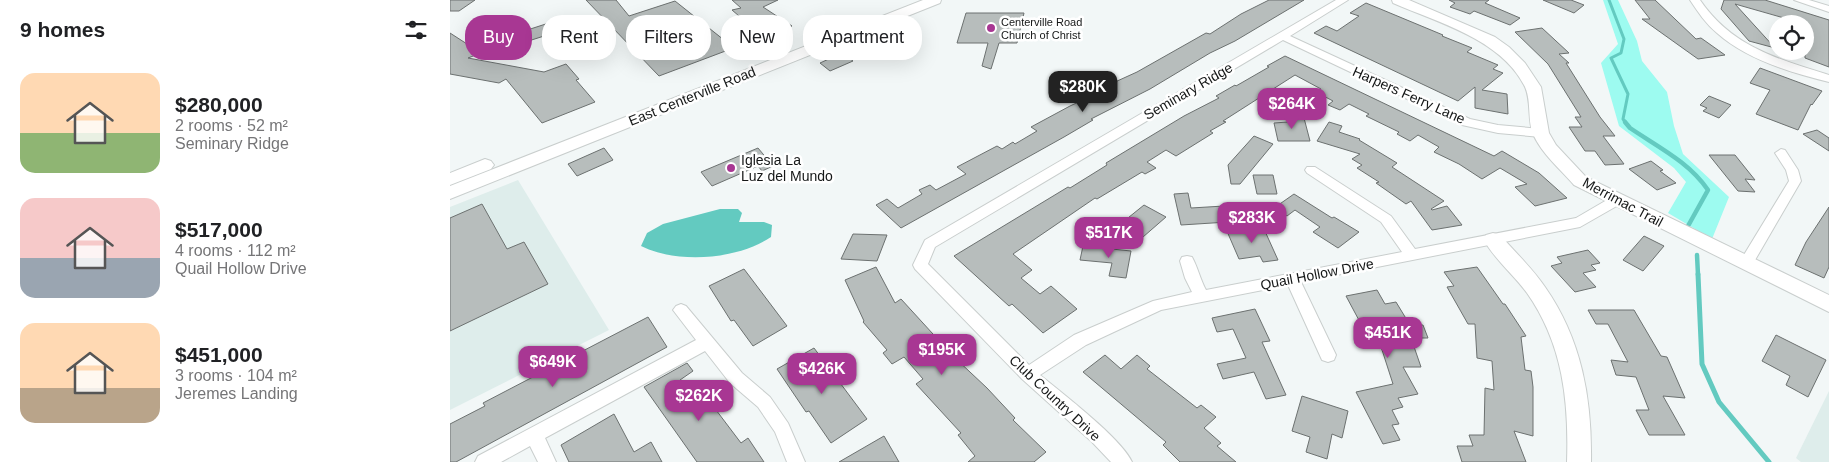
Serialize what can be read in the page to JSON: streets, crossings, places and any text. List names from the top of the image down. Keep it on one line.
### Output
{"streets":{"street":["Seminary Ridge","Harpers Ferry Lane","East Centerville Road","Merrimac Trail","Quail Hollow Drive","Club Country Drive"]},"crossings":[["Seminary Ridge","Harpers Ferry Lane"],["Seminary Ridge","Club Country Drive"],["Harpers Ferry Lane","Merrimac Trail"],["Merrimac Trail","Quail Hollow Drive"],["Quail Hollow Drive","Club Country Drive"]],"places":["Centerville Road Church of Christ","Iglesia La Luz del Mundo"],"page":{"heading":"9 homes","chip":["Buy","Rent","Filters","New","Apartment"],"list":[{"name":"$280,000","note":"2 rooms · 52 m² · Seminary Ridge"},{"name":"$517,000","note":"4 rooms · 112 m² · Quail Hollow Drive"},{"name":"$451,000","note":"3 rooms · 104 m² · Jeremes Landing"}],"price":["$280K","$264K","$283K","$517K","$451K","$195K","$649K","$426K","$262K"]}}
